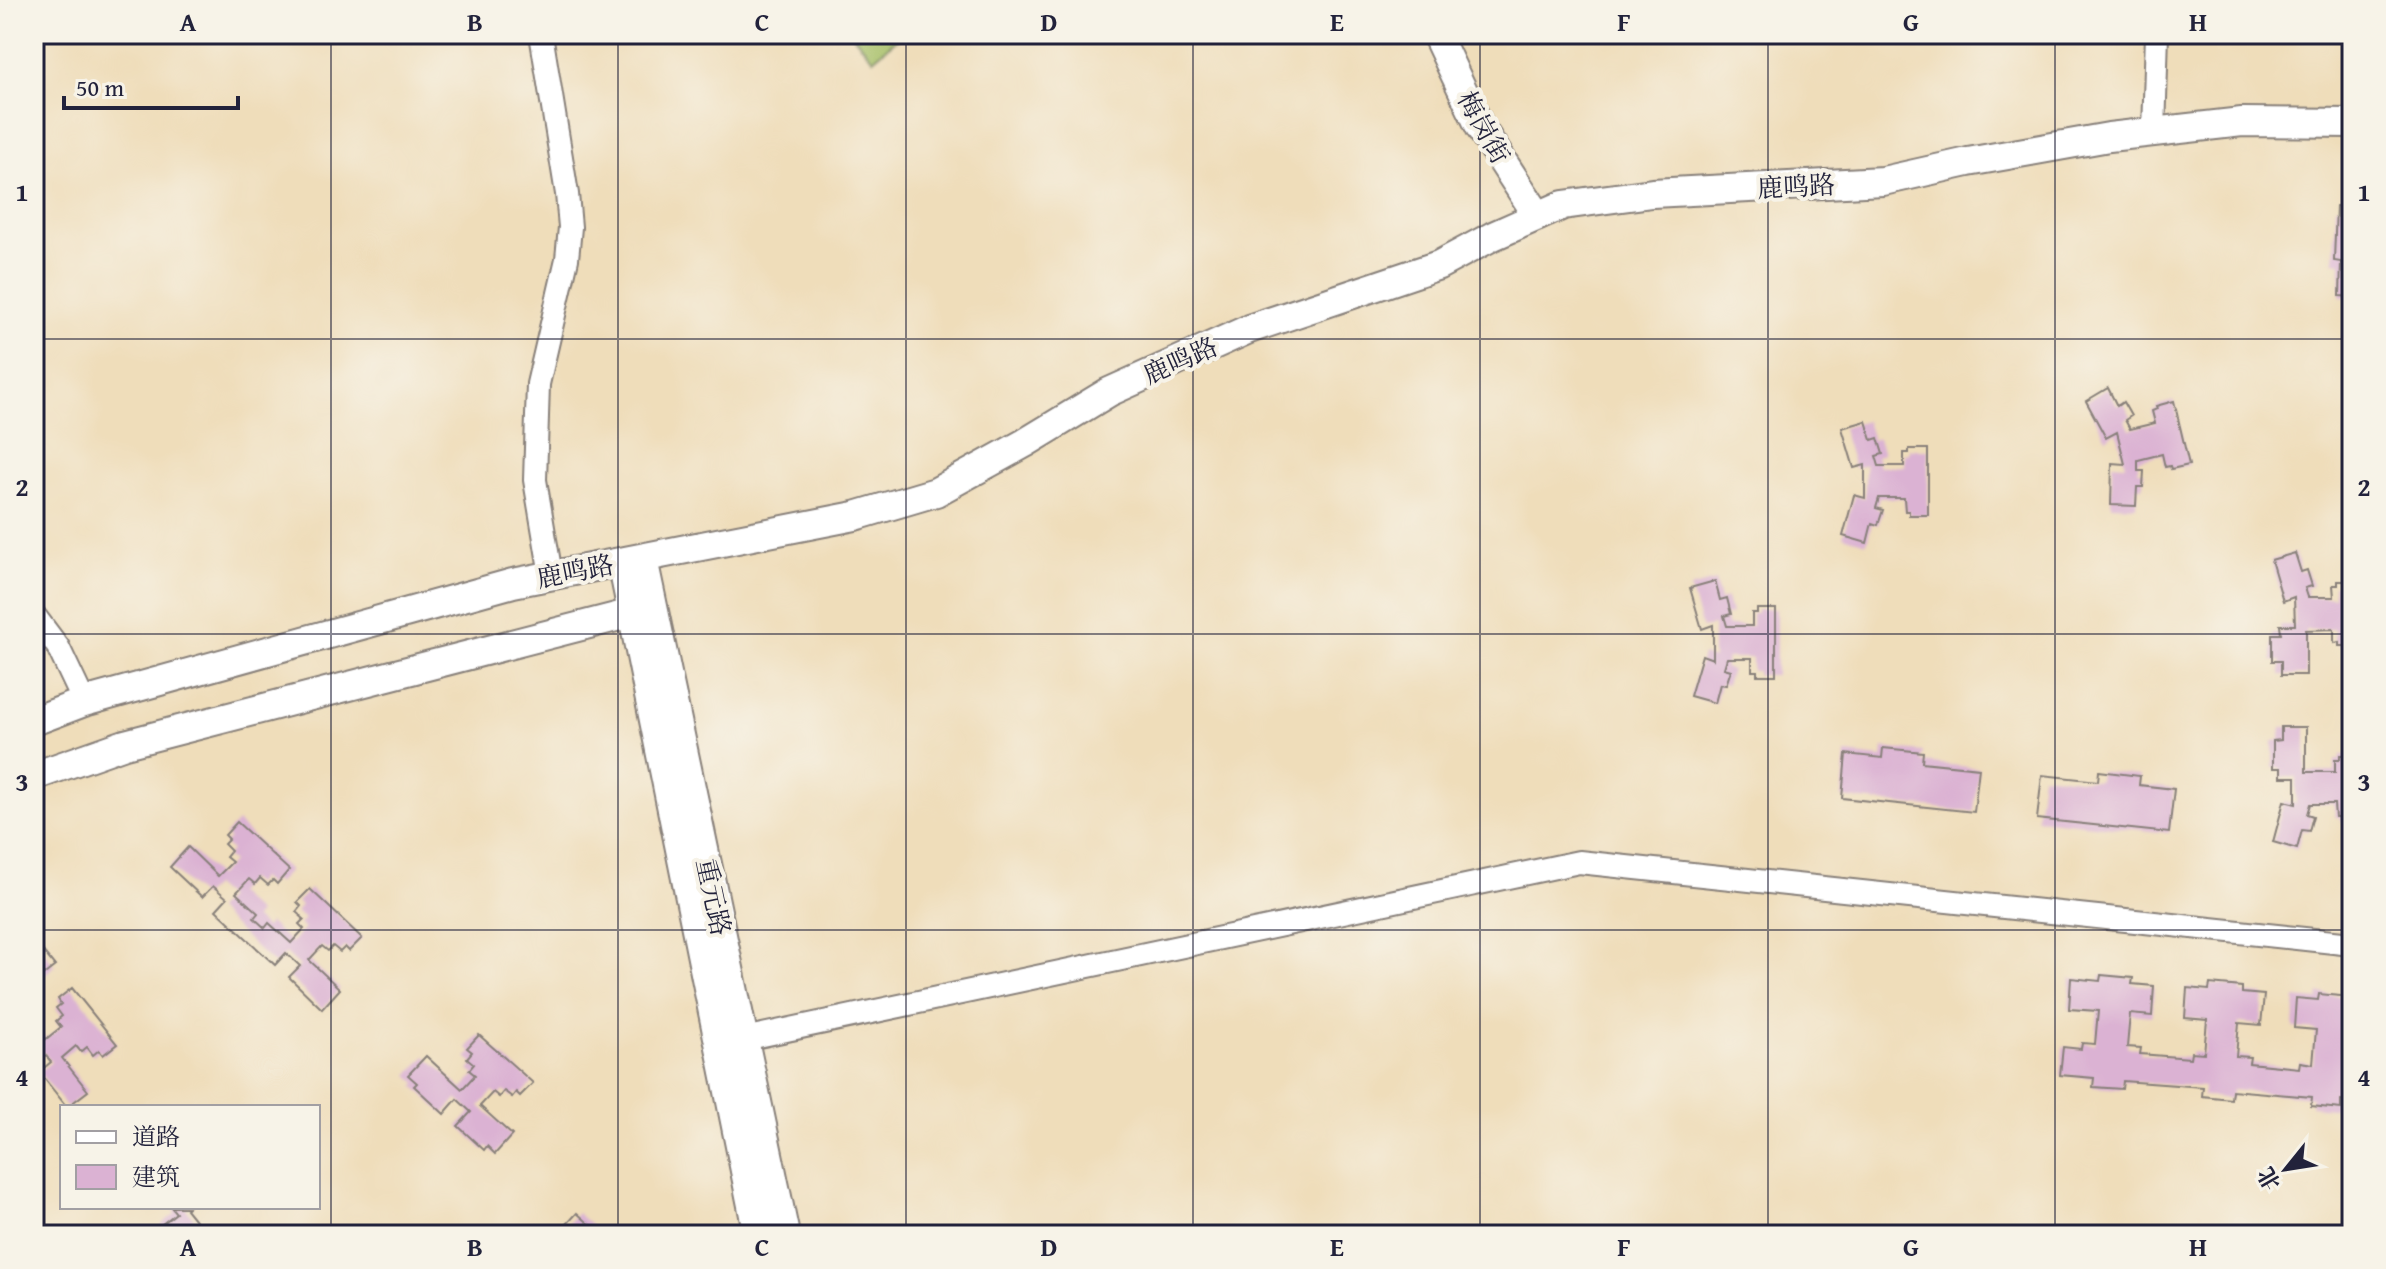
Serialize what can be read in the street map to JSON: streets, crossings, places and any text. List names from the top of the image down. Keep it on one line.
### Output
{"streets":{"street":["梅岗街","鹿鸣路","重元路"]},"crossings":[["梅岗街","鹿鸣路"],["鹿鸣路","重元路"]],"legend":["道路","建筑"],"scale_bar":"50 m","north":"bottom left","grid":{"columns":["A","B","C","D","E","F","G","H"],"rows":["1","2","3","4"]}}
